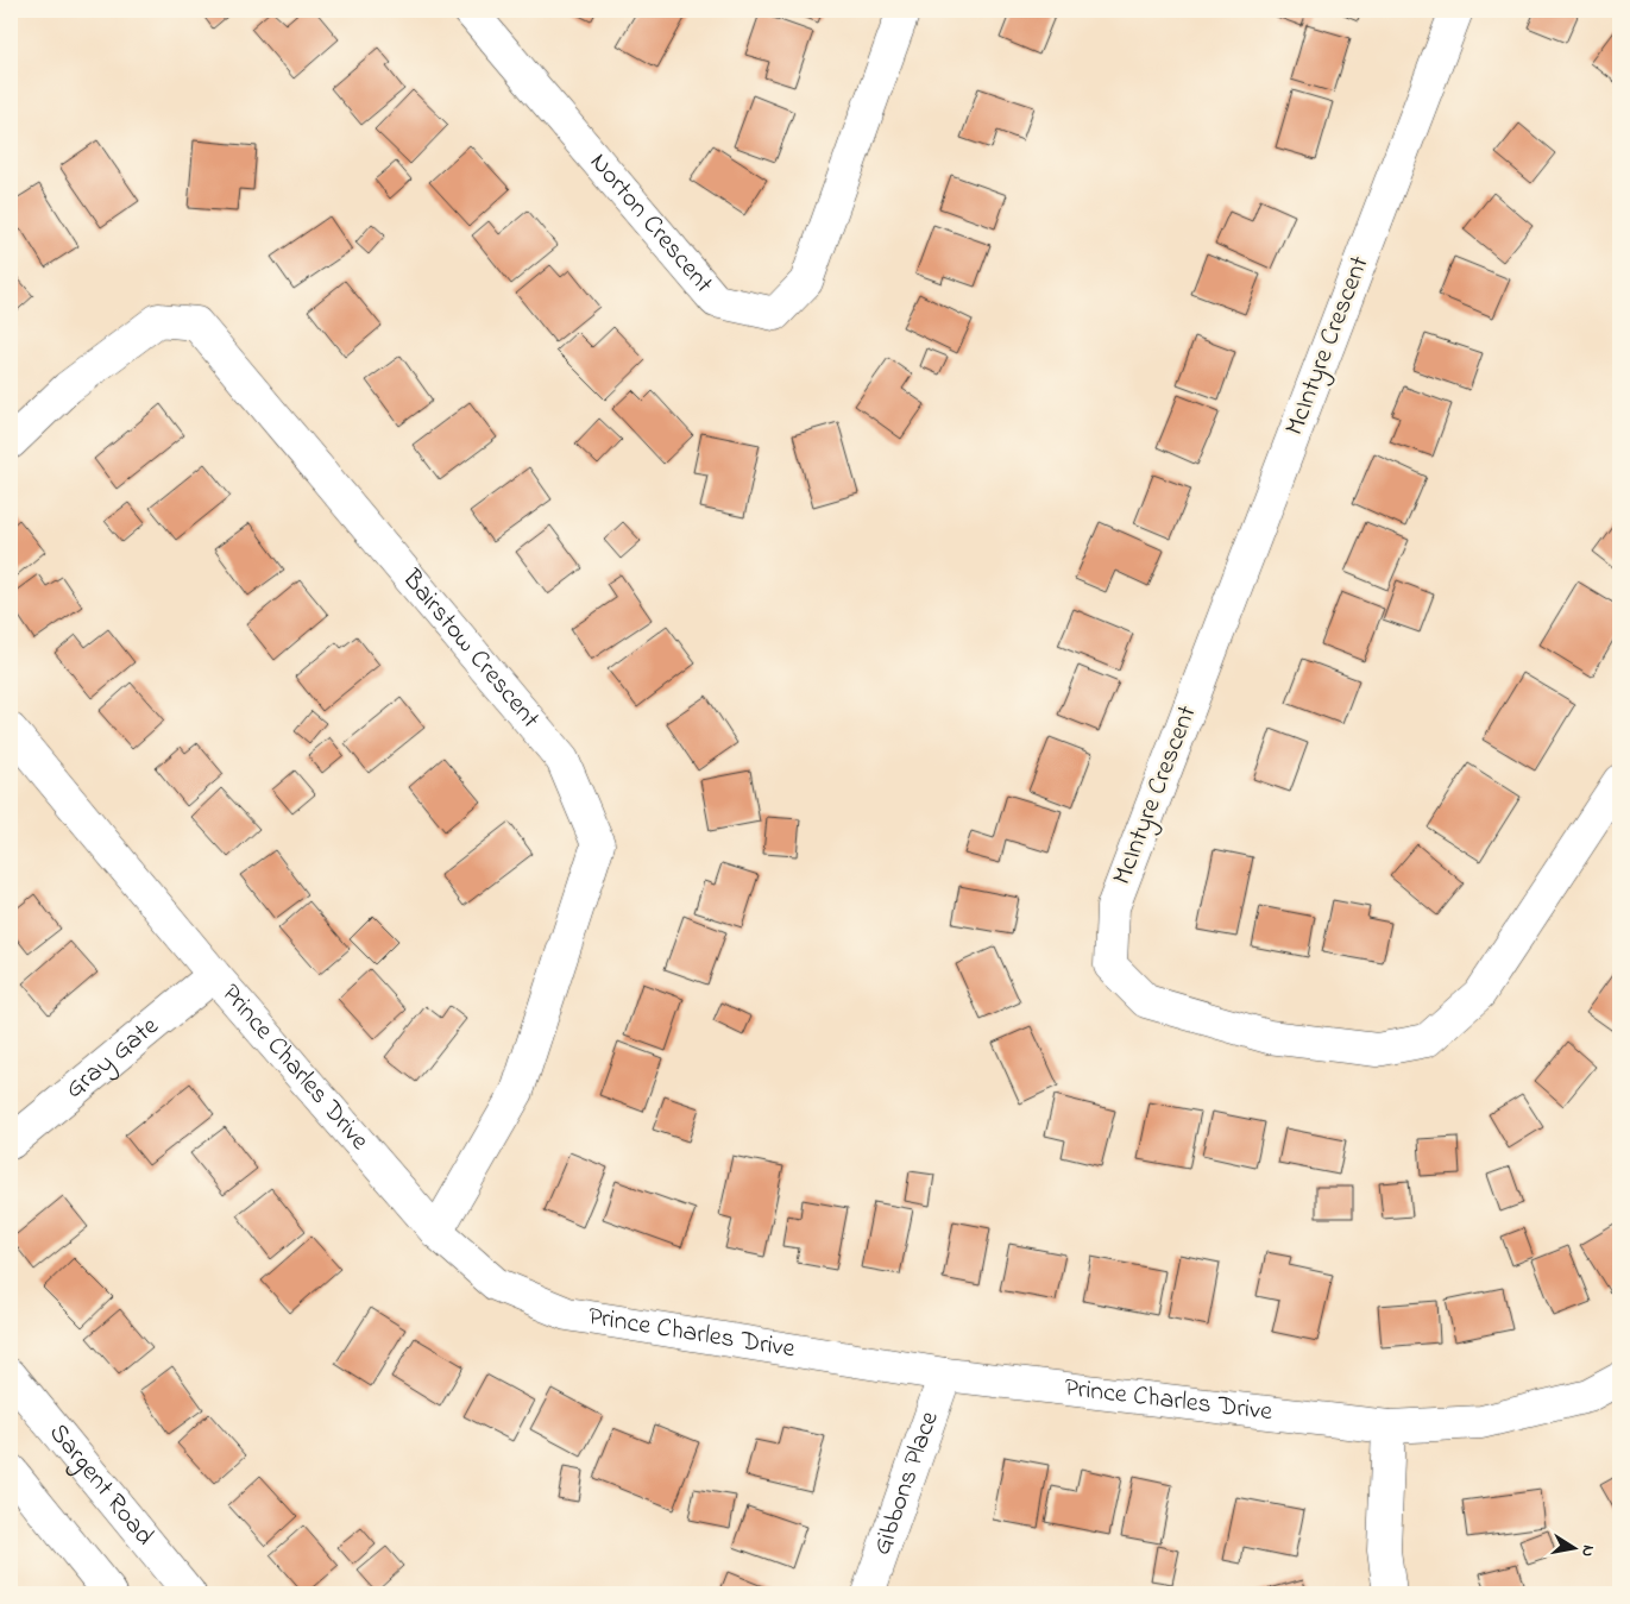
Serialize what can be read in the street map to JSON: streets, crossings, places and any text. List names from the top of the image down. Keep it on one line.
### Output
{"streets":{"street":["Norton Crescent","McIntyre Crescent","Bairstow Crescent","Gray Gate","Prince Charles Drive","Gibbons Place","Sargent Road"]},"crossings":[["Bairstow Crescent","Prince Charles Drive"],["Gray Gate","Prince Charles Drive"],["Prince Charles Drive","Gibbons Place"]],"north":"right"}
